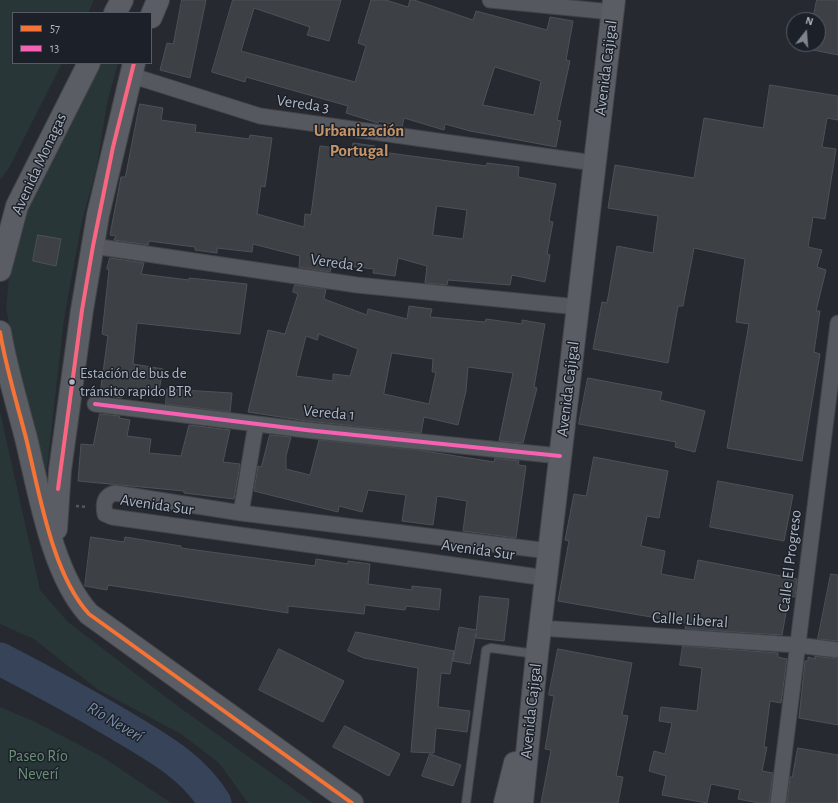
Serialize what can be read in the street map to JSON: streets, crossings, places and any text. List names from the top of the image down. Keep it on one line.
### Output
{"streets":{"main road":["Avenida Cajigal","Avenida Monagas"],"street":["Vereda 3","Vereda 2","Vereda 1","Avenida Sur","Calle El Progreso","Calle Liberal"]},"crossings":[["Avenida Cajigal","Vereda 3"],["Avenida Cajigal","Vereda 2"],["Avenida Cajigal","Vereda 1"],["Avenida Cajigal","Avenida Sur"],["Avenida Cajigal","Calle Liberal"],["Calle El Progreso","Calle Liberal"]],"districts":["Urbanización Portugal"],"water":["Río Neverí"],"parks":["Paseo Río Neverí"],"places":["Estación de bus de tránsito rapido BTR"],"lines":["transit line 57","transit line 13"],"legend":["57","13"],"north":"top"}
